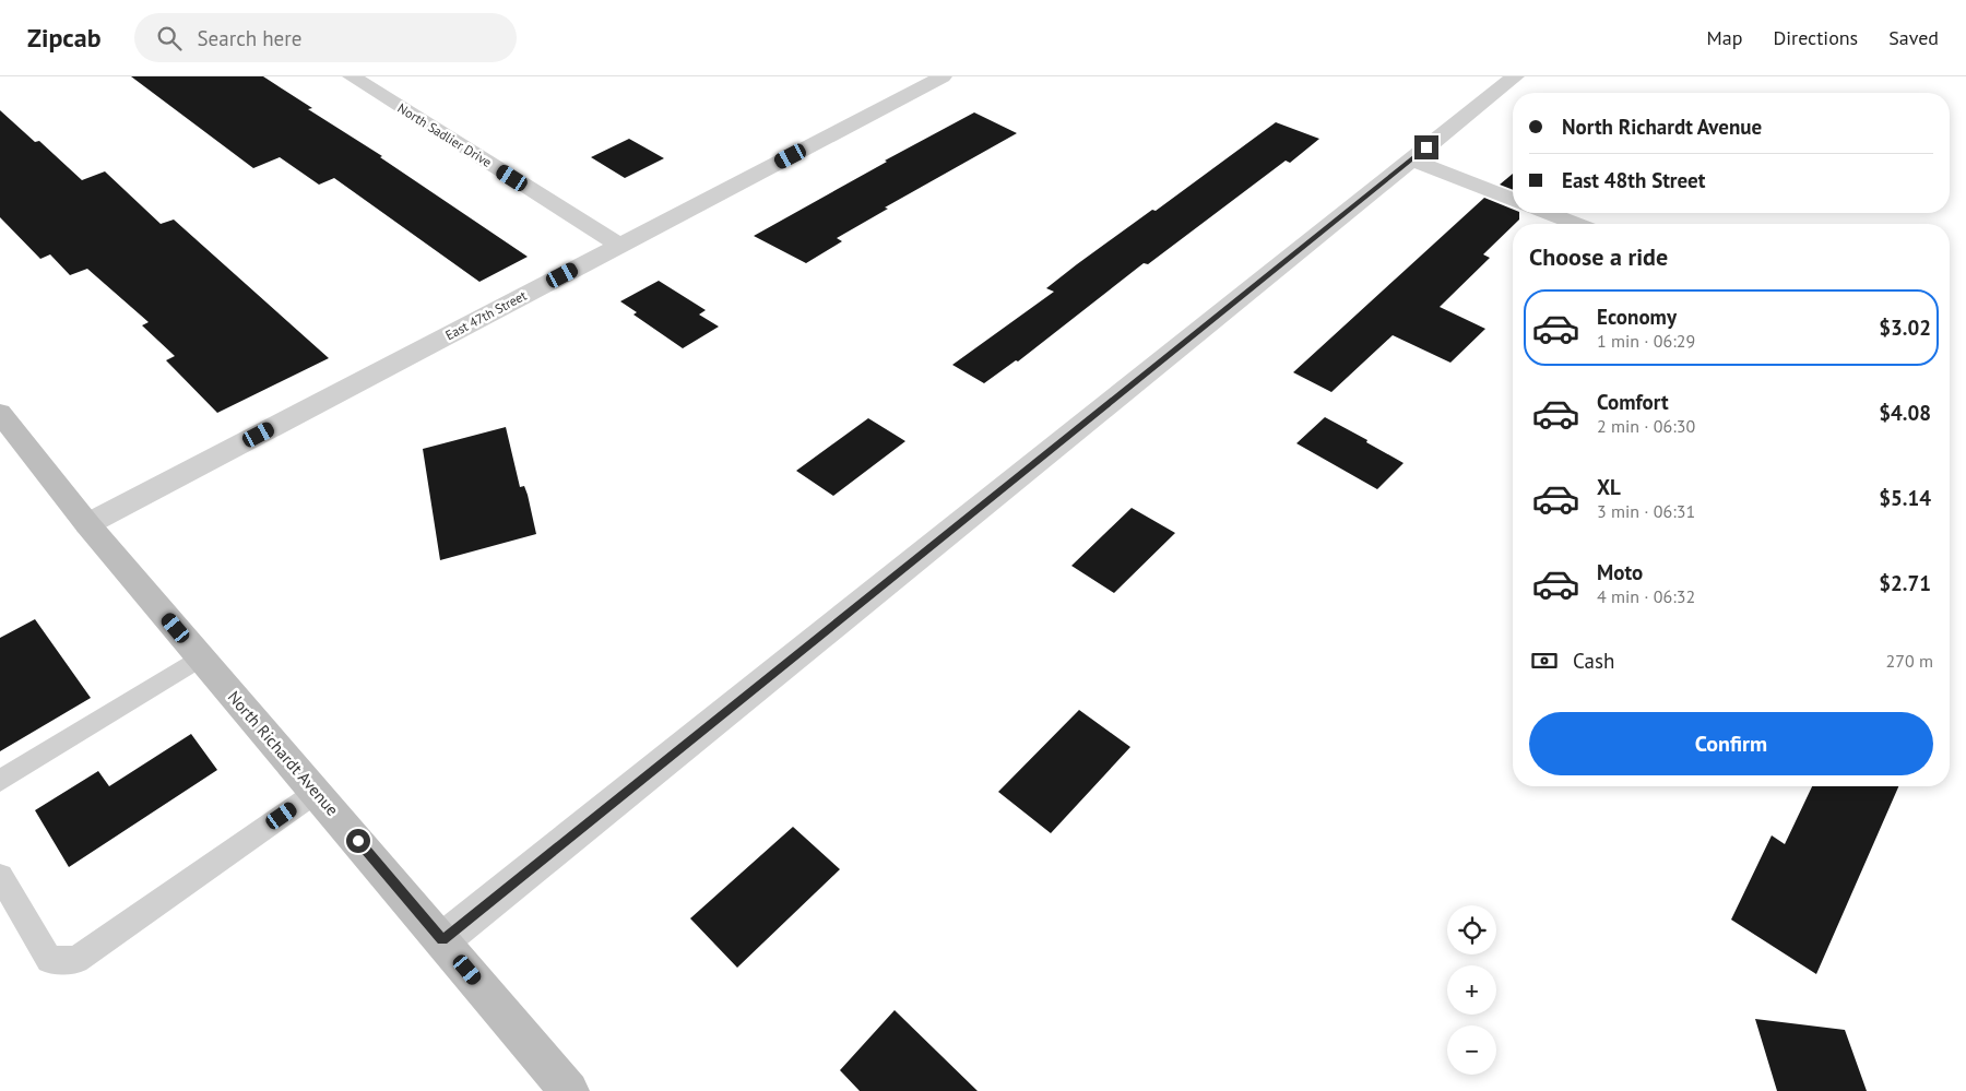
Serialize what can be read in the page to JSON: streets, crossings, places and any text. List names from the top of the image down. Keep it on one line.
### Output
{"streets":{"street":["North Sadlier Drive","East 47th Street","North Richardt Avenue"]},"crossings":[["North Sadlier Drive","East 47th Street"],["East 47th Street","North Richardt Avenue"]],"page":{"header":"Zipcab","search":"Search here","nav":["Map","Directions","Saved"],"banner":["North Richardt Avenue","East 48th Street"],"heading":"Choose a ride","list":[{"name":"Economy","note":"1 min · 06:29","value":"$3.02"},{"name":"Comfort","note":"2 min · 06:30","value":"$4.08"},{"name":"XL","note":"3 min · 06:31","value":"$5.14"},{"name":"Moto","note":"4 min · 06:32","value":"$2.71"}],"pay":["Cash","270 m"],"buttons":"Confirm","map_buttons":["+","−"]}}
